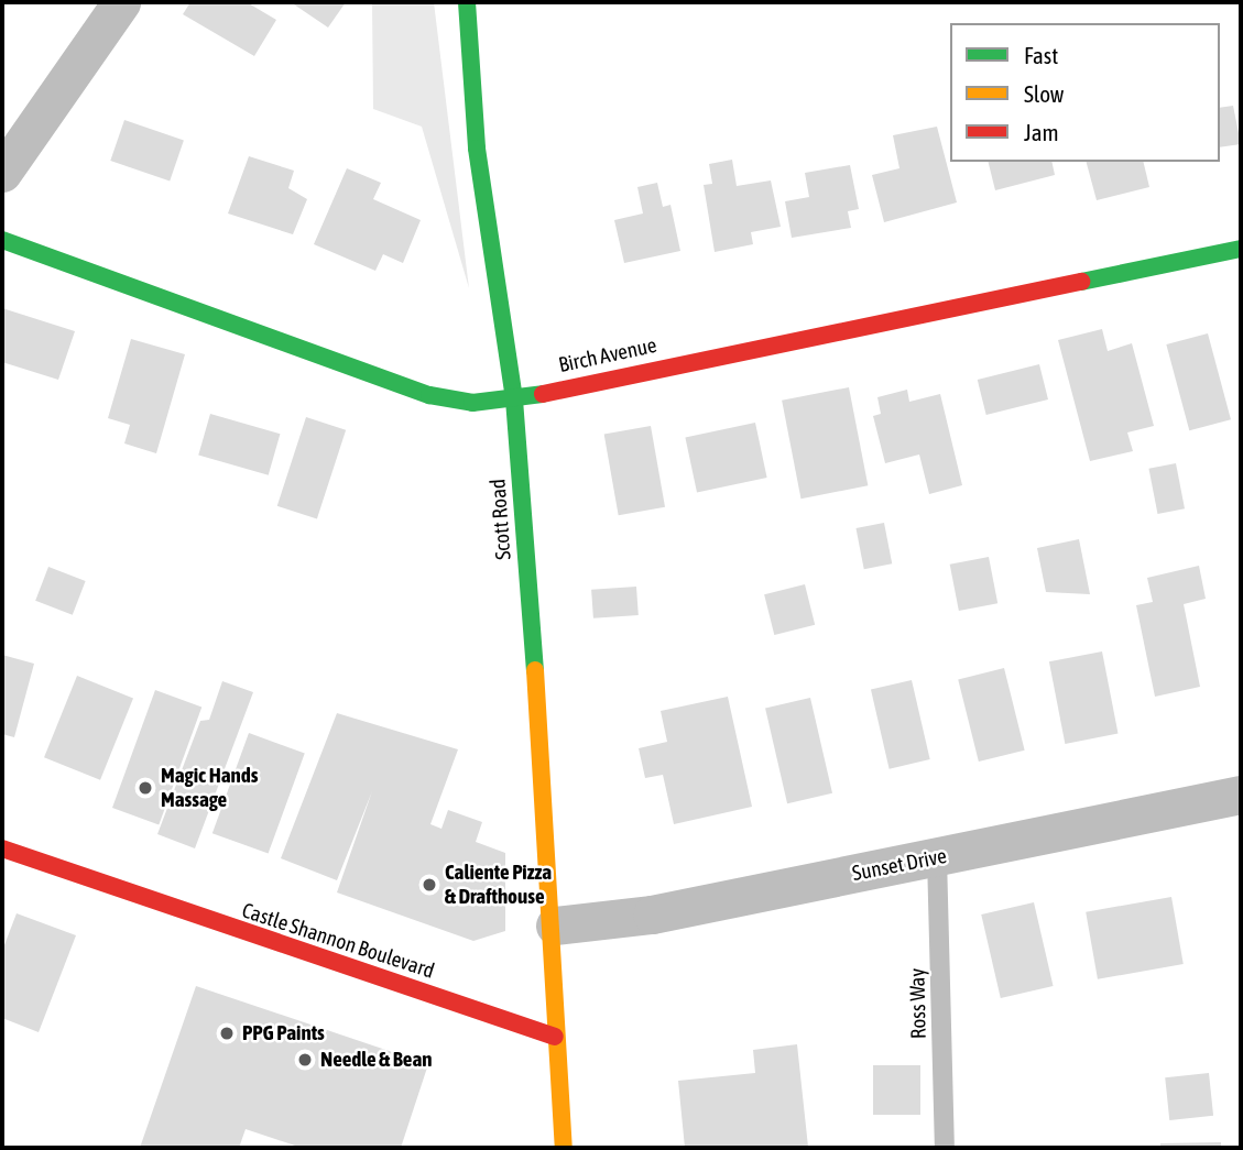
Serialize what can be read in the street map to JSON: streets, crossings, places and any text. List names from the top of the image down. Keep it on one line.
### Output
{"streets":{"street":["Birch Avenue","Scott Road","Sunset Drive","Castle Shannon Boulevard"],"lane":["Ross Way"]},"crossings":[["Birch Avenue","Scott Road"],["Scott Road","Sunset Drive"],["Scott Road","Castle Shannon Boulevard"],["Sunset Drive","Ross Way"]],"places":["Magic Hands Massage","Caliente Pizza & Drafthouse","PPG Paints","Needle & Bean"],"legend":["Fast","Slow","Jam"]}
